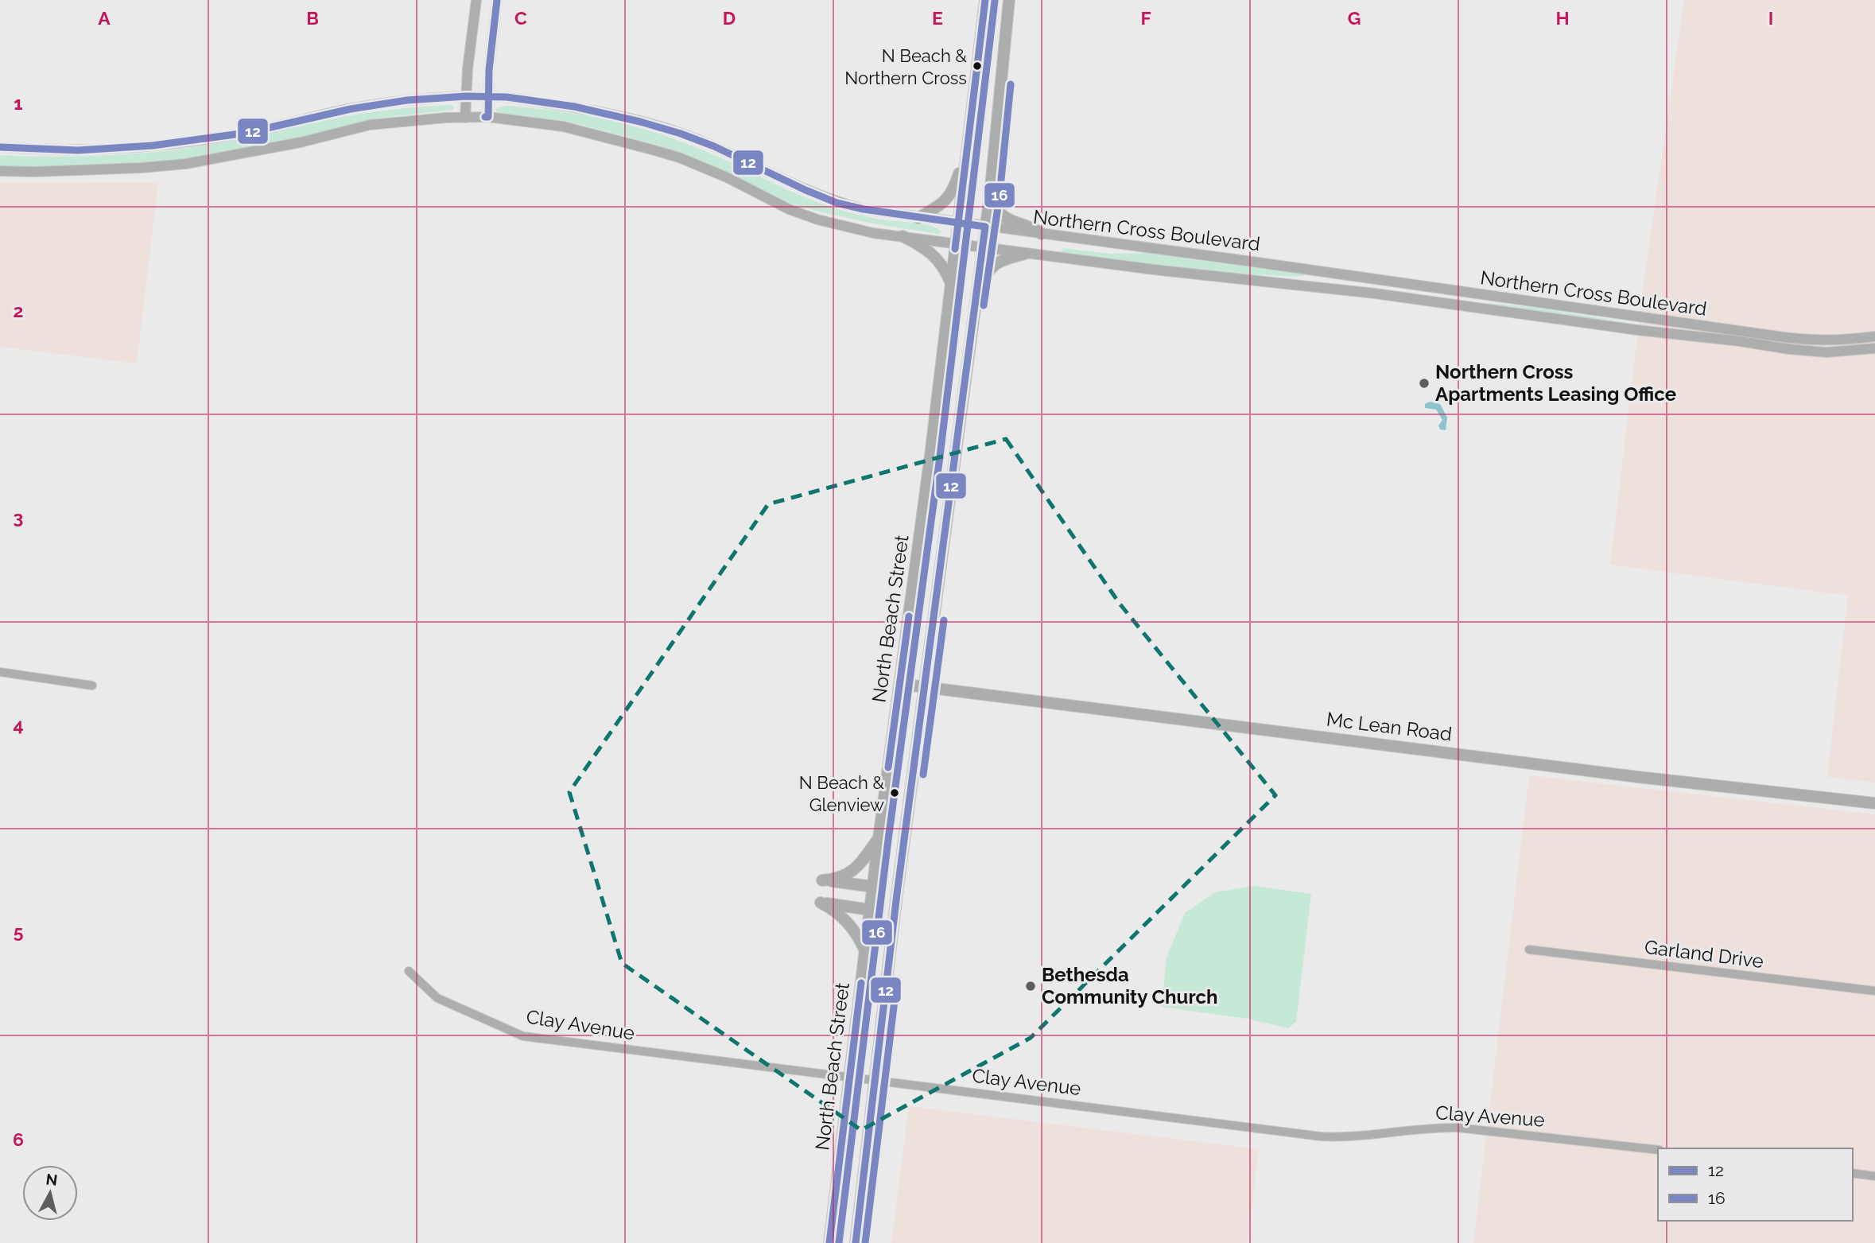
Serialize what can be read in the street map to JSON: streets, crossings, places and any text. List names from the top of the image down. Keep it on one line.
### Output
{"streets":{"main road":["North Beach Street","Mc Lean Road"],"street":["Northern Cross Boulevard","Garland Drive","Clay Avenue"]},"crossings":[["Northern Cross Boulevard","North Beach Street"],["North Beach Street","Mc Lean Road"],["North Beach Street","Clay Avenue"]],"places":["N Beach & Northern Cross","Northern Cross Apartments Leasing Office","N Beach & Glenview","Bethesda Community Church"],"lines":["transit line 12","transit line 16"],"legend":["12","16"],"north":"top","grid":{"columns":["A","B","C","D","E","F","G","H","I"],"rows":["1","2","3","4","5","6"]}}
